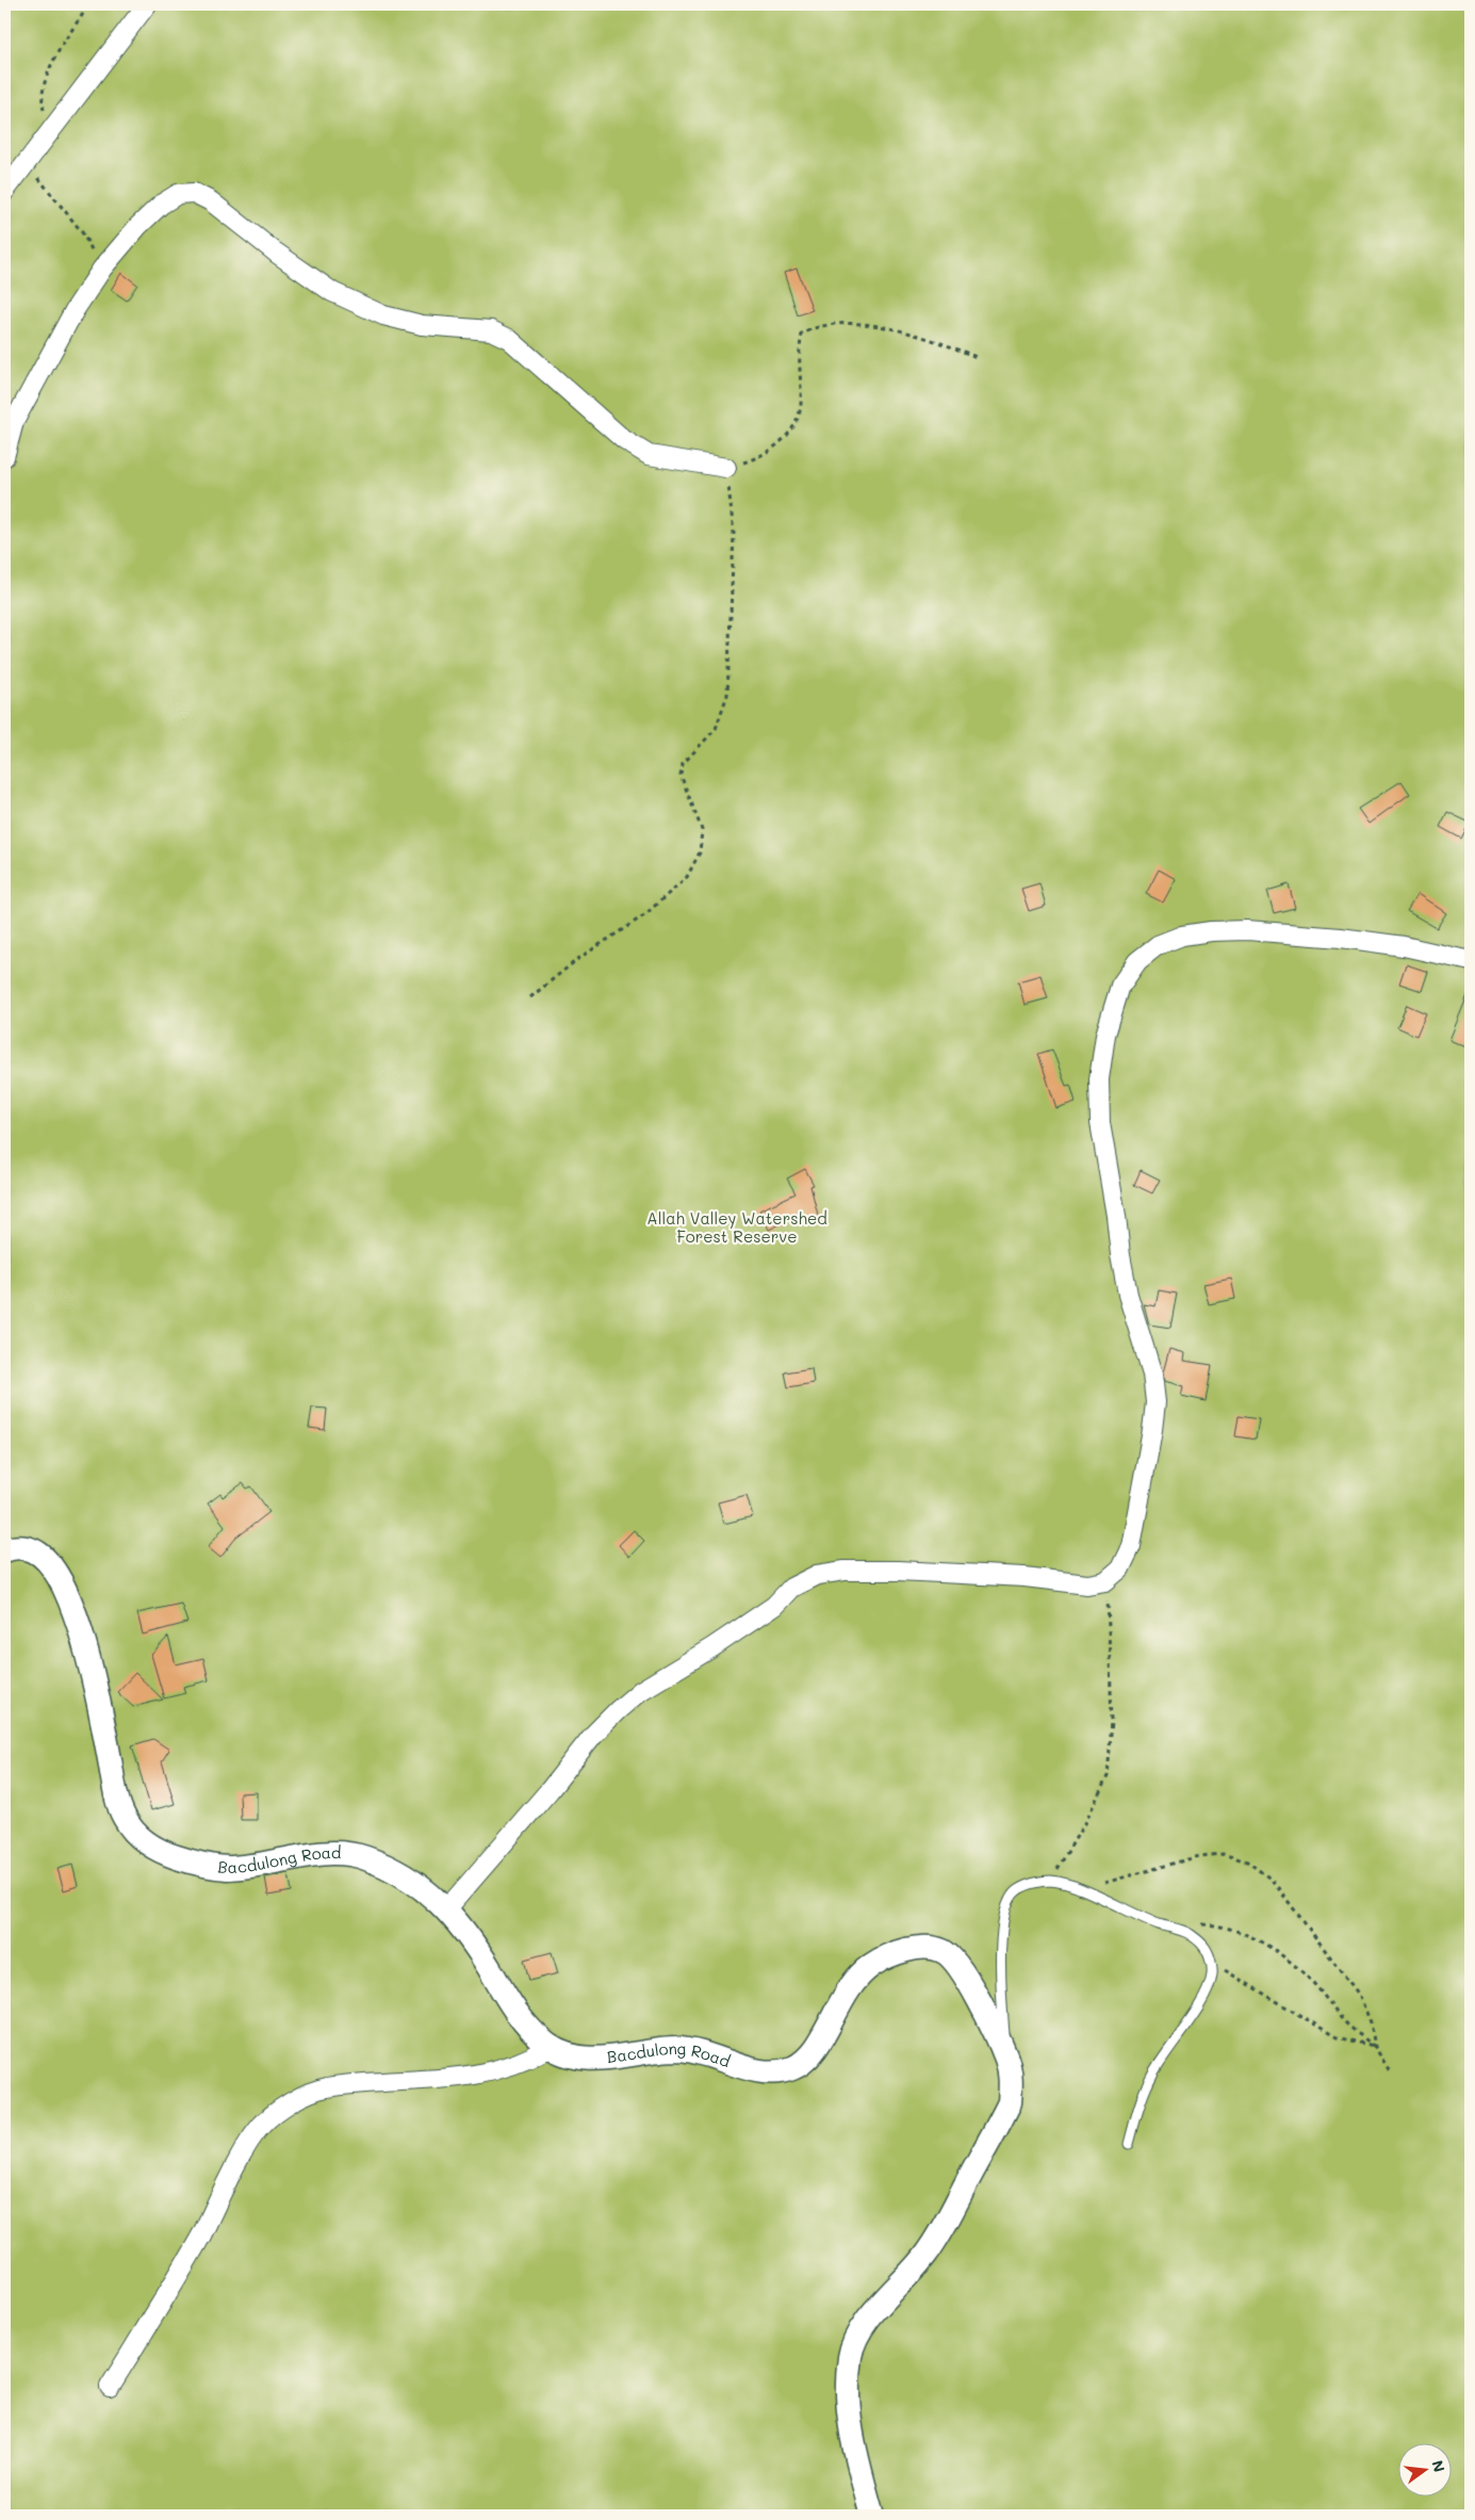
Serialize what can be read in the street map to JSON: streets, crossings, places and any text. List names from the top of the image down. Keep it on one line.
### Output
{"streets":{"street":["Bacdulong Road"]},"parks":["Allah Valley Watershed Forest Reserve"],"north":"right"}
